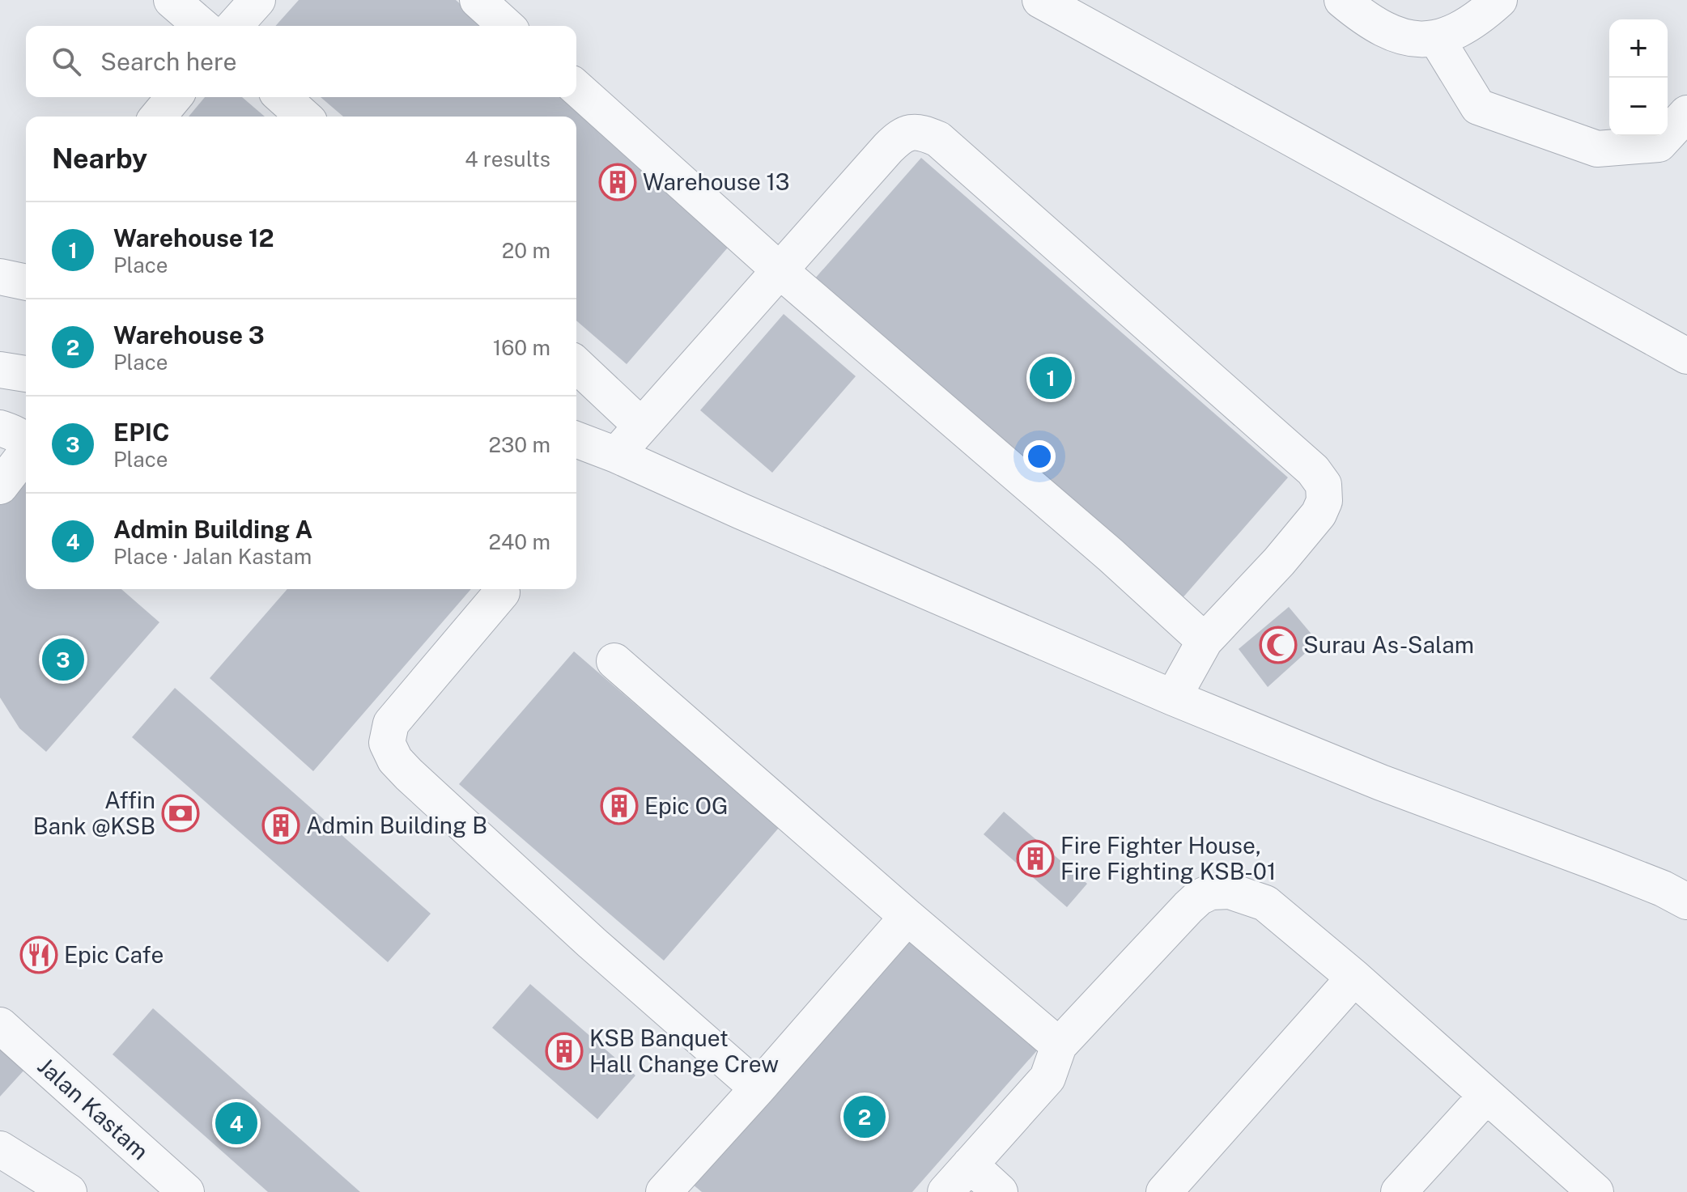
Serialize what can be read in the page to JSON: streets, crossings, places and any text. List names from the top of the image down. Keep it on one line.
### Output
{"streets":{"street":["Jalan Kastam"]},"places":{"building":["Warehouse 13","Epic OG","Admin Building B","Fire Fighter House, Fire Fighting KSB-01","KSB Banquet Hall Change Crew"],"mosque":["Surau As-Salam"],"bank":["Affin Bank @KSB"],"restaurant":["Epic Cafe"]},"page":{"map_buttons":["+","−"],"search":"Search here","heading":["Nearby","4 results"],"list":[{"mark":"1","name":"Warehouse 12","note":"Place","value":"20 m"},{"mark":"2","name":"Warehouse 3","note":"Place","value":"160 m"},{"mark":"3","name":"EPIC","note":"Place","value":"230 m"},{"mark":"4","name":"Admin Building A","note":"Place · Jalan Kastam","value":"240 m"}],"pins":["1","3","2","4"]}}
